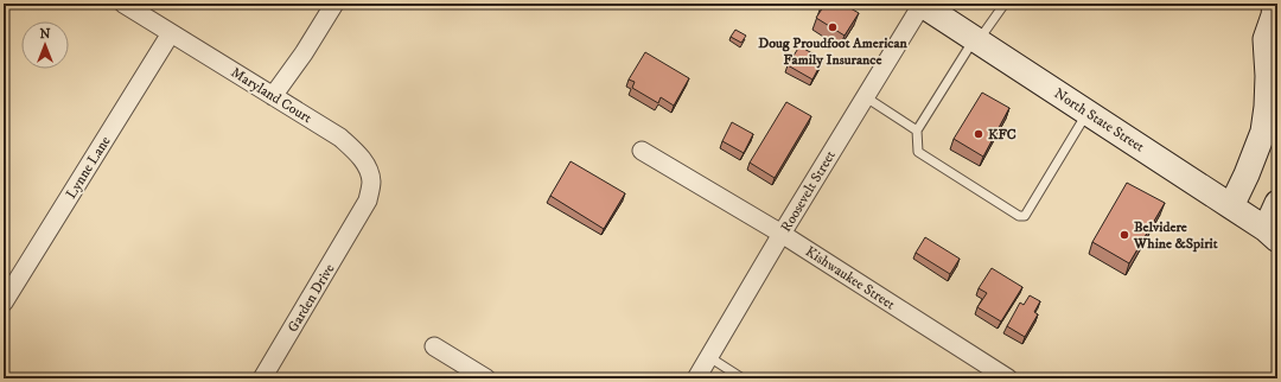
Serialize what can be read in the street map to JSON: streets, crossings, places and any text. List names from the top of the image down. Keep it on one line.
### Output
{"streets":{"main road":["North State Street"],"street":["Maryland Court","Lynne Lane","Roosevelt Street","Kishwaukee Street","Garden Drive"]},"crossings":[["Maryland Court","Lynne Lane"],["Maryland Court","Garden Drive"],["North State Street","Roosevelt Street"],["Roosevelt Street","Kishwaukee Street"]],"places":["Doug Proudfoot American Family Insurance","KFC","Belvidere Whine &Spirit"],"north":"top"}
